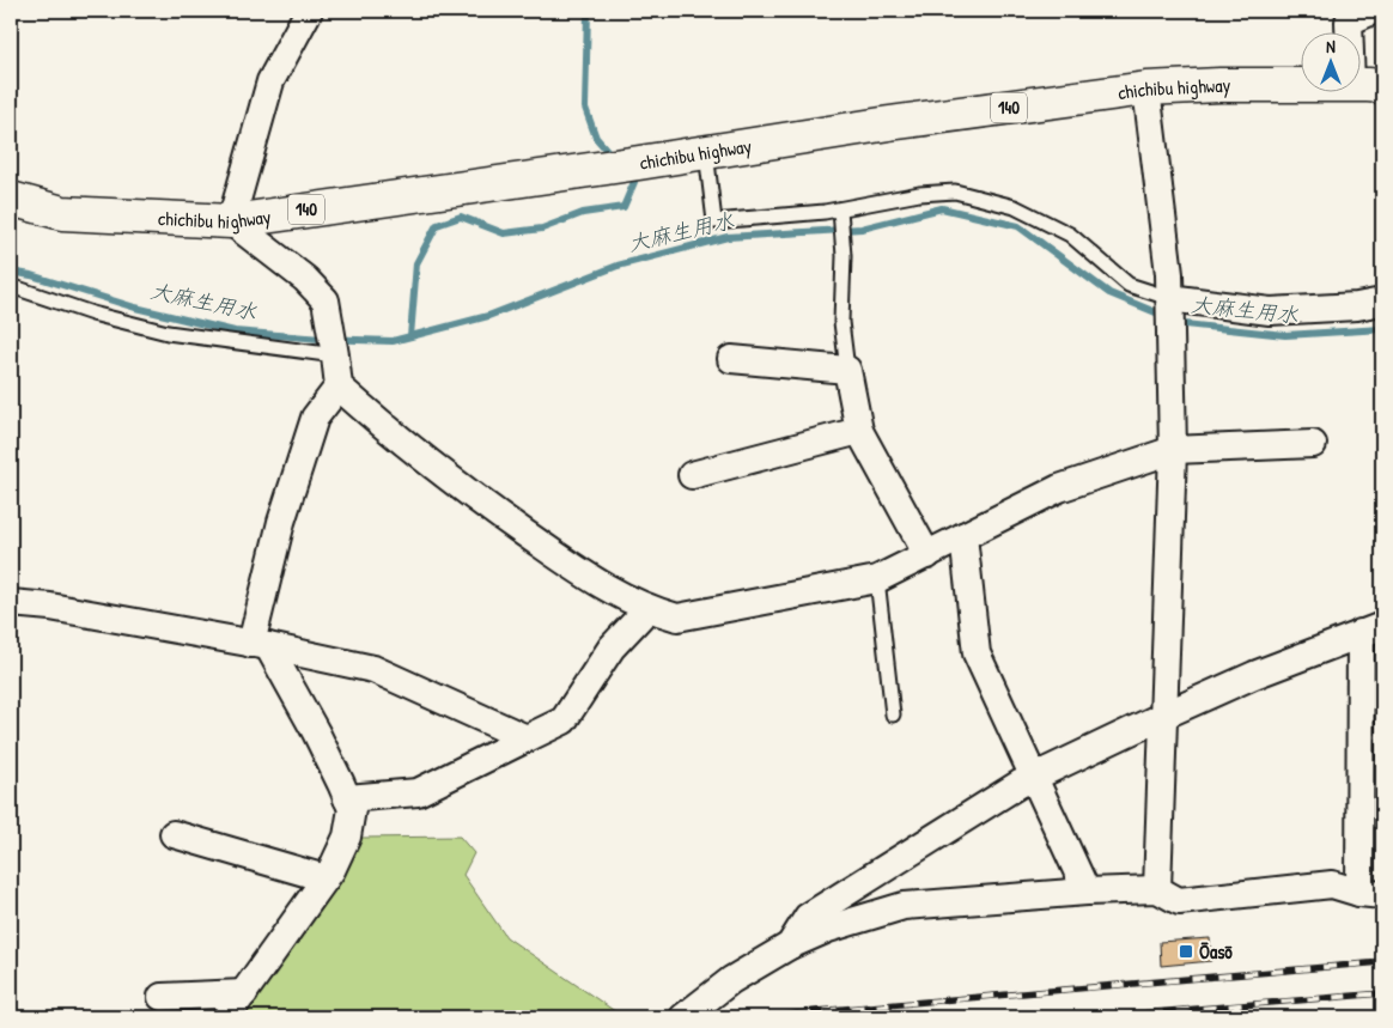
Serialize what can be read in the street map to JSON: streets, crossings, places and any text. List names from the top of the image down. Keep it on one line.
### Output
{"streets":{"highway":["chichibu highway","140"]},"water":["大麻生用水"],"places":{"transit":["Ōasō"]},"north":"top"}
